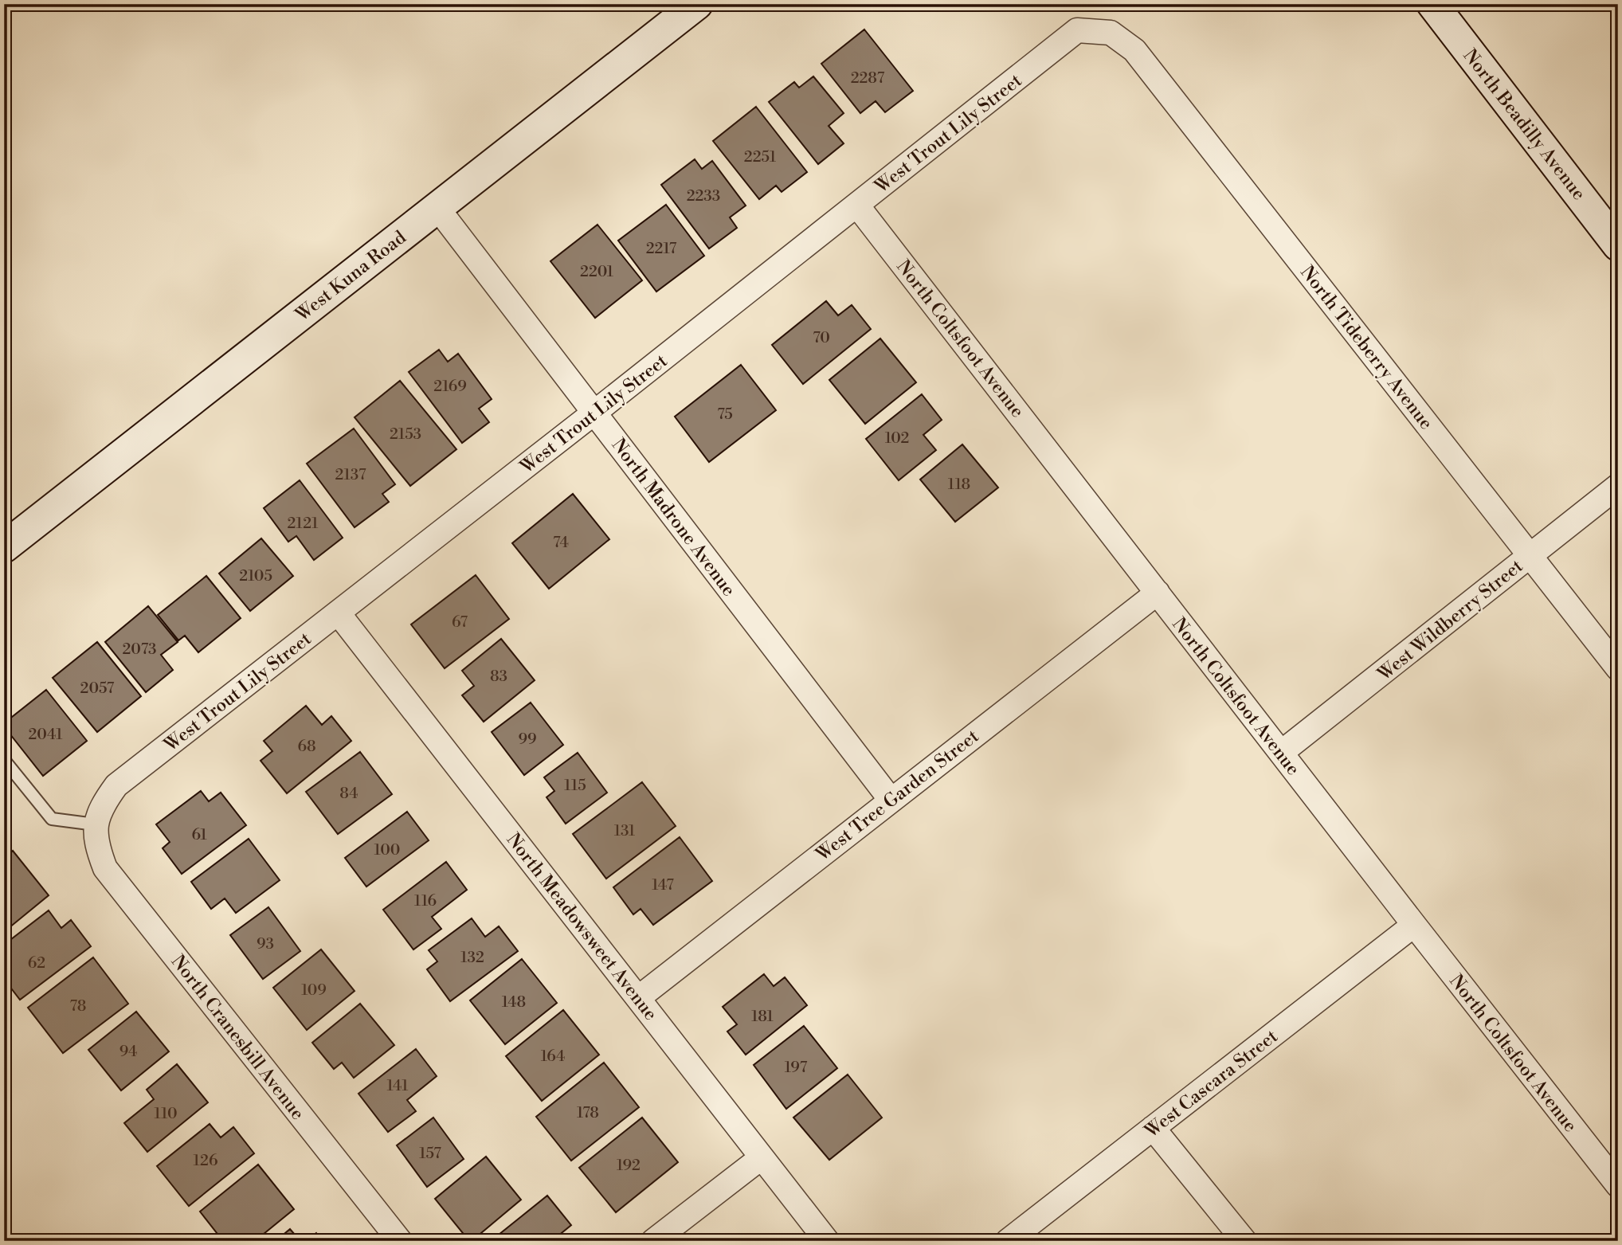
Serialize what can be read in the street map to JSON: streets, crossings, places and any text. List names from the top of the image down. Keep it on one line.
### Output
{"streets":{"main road":["North Beadilly Avenue","West Kuna Road"],"street":["West Trout Lily Street","North Coltsfoot Avenue","North Tideberry Avenue","North Madrone Avenue","West Wildberry Street","West Tree Garden Street","North Meadowsweet Avenue","North Cranesbill Avenue","West Cascara Street"]},"crossings":[["West Trout Lily Street","North Coltsfoot Avenue"],["West Trout Lily Street","North Tideberry Avenue"],["West Trout Lily Street","North Madrone Avenue"],["West Trout Lily Street","North Meadowsweet Avenue"],["West Trout Lily Street","North Cranesbill Avenue"],["West Kuna Road","North Madrone Avenue"],["North Coltsfoot Avenue","West Wildberry Street"],["North Coltsfoot Avenue","West Tree Garden Street"],["North Coltsfoot Avenue","West Cascara Street"],["North Tideberry Avenue","West Wildberry Street"],["North Madrone Avenue","West Tree Garden Street"],["West Tree Garden Street","North Meadowsweet Avenue"]],"house_numbers":["2287","2251","2233","2217","2201","70","2169","75","2153","102","2137","118","2121","74","2105","67","2073","83","2057","2041","99","68","115","84","131","61","100","147","116","93","132","62","109","148","78","181","94","164","197","141","178","110","157","126","192"]}
